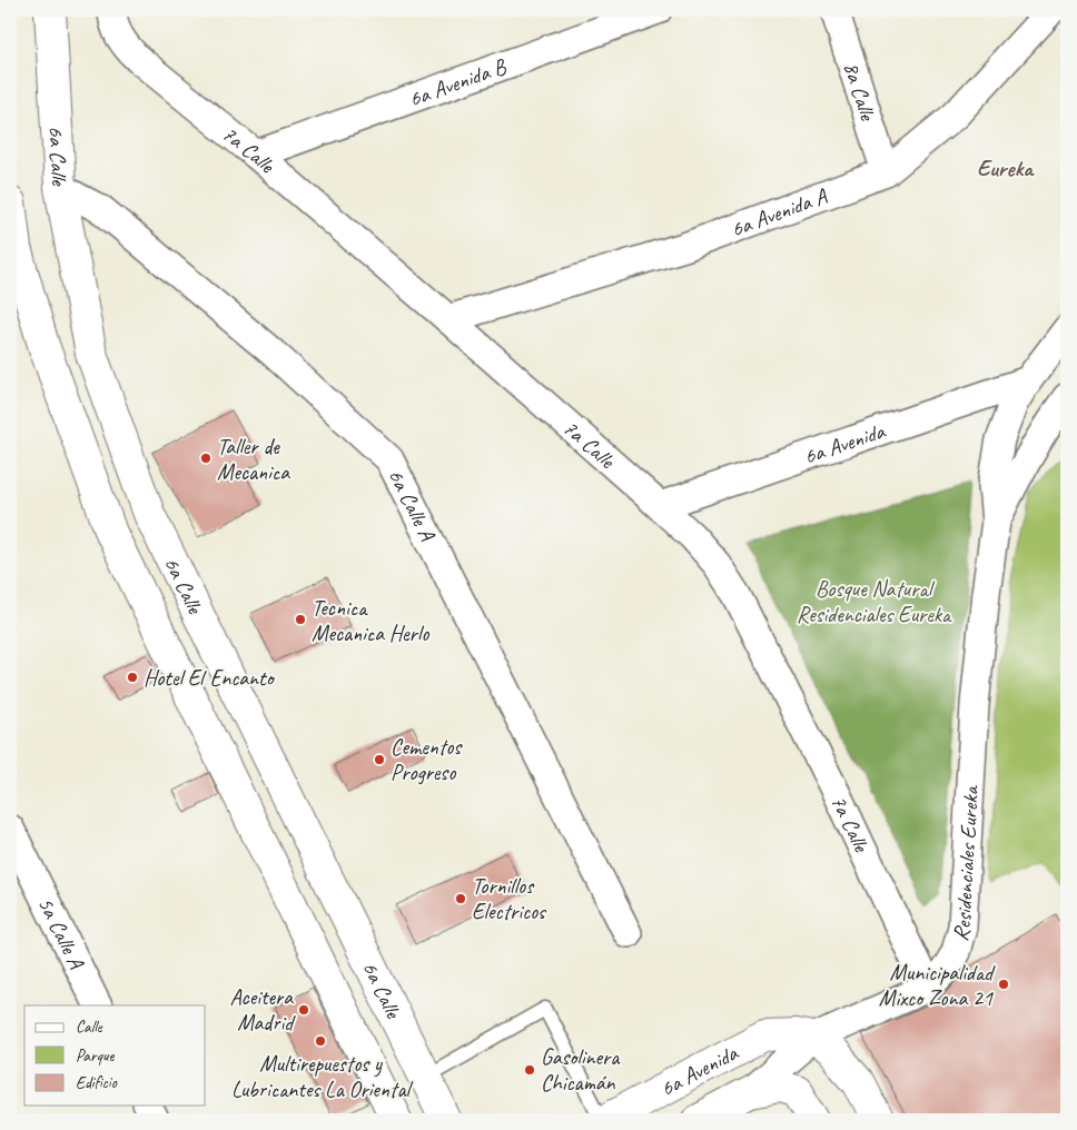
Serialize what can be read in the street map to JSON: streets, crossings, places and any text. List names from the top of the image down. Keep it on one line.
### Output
{"streets":{"street":["6a Avenida B","8a Calle","7a Calle","6a Calle","6a Avenida A","6a Avenida","6a Calle A","Residenciales Eureka","5a Calle A"]},"crossings":[["6a Avenida B","7a Calle"],["8a Calle","6a Avenida A"],["7a Calle","6a Avenida A"],["7a Calle","6a Avenida"],["7a Calle","Residenciales Eureka"],["6a Calle","6a Calle A"],["6a Avenida","Residenciales Eureka"]],"districts":["Eureka"],"parks":["Bosque Natural Residenciales Eureka"],"places":["Taller de Mecanica","Tecnica Mecanica Herlo","Hotel El Encanto","Cementos Progreso","Tornillos Electricos","Municipalidad Mixco Zona 21","Aceitera Madrid","Multirepuestos y Lubricantes La Oriental","Gasolinera Chicamán"],"legend":["Calle","Parque","Edificio"]}
